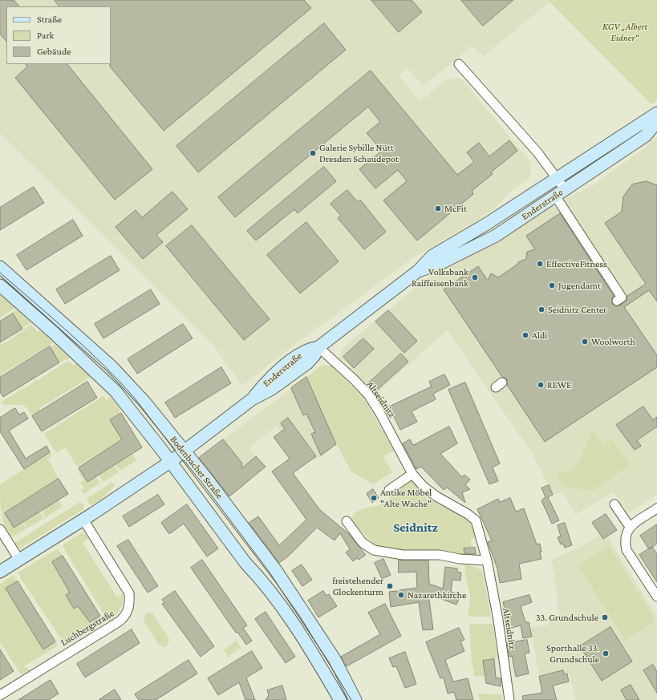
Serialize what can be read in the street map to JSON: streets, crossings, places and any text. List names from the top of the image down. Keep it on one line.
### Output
{"streets":{"street":["Enderstraße","Altseidnitz","Bodenbacher Straße","Luchbergstraße"]},"crossings":[["Enderstraße","Altseidnitz"],["Enderstraße","Bodenbacher Straße"],["Enderstraße","Luchbergstraße"]],"districts":["Seidnitz"],"parks":["KGV „Albert Eidner“"],"places":["Galerie Sybille Nütt Dresden Schaudepot","McFit","EffectiveFitness","Volksbank Raiffeisenbank","Jugendamt","Seidnitz Center","Aldi","Woolworth","REWE","Antike Möbel \"Alte Wache\"","freistehender Glockenturm","Nazarethkirche","33. Grundschule","Sporthalle 33. Grundschule"],"legend":["Straße","Park","Gebäude"]}
